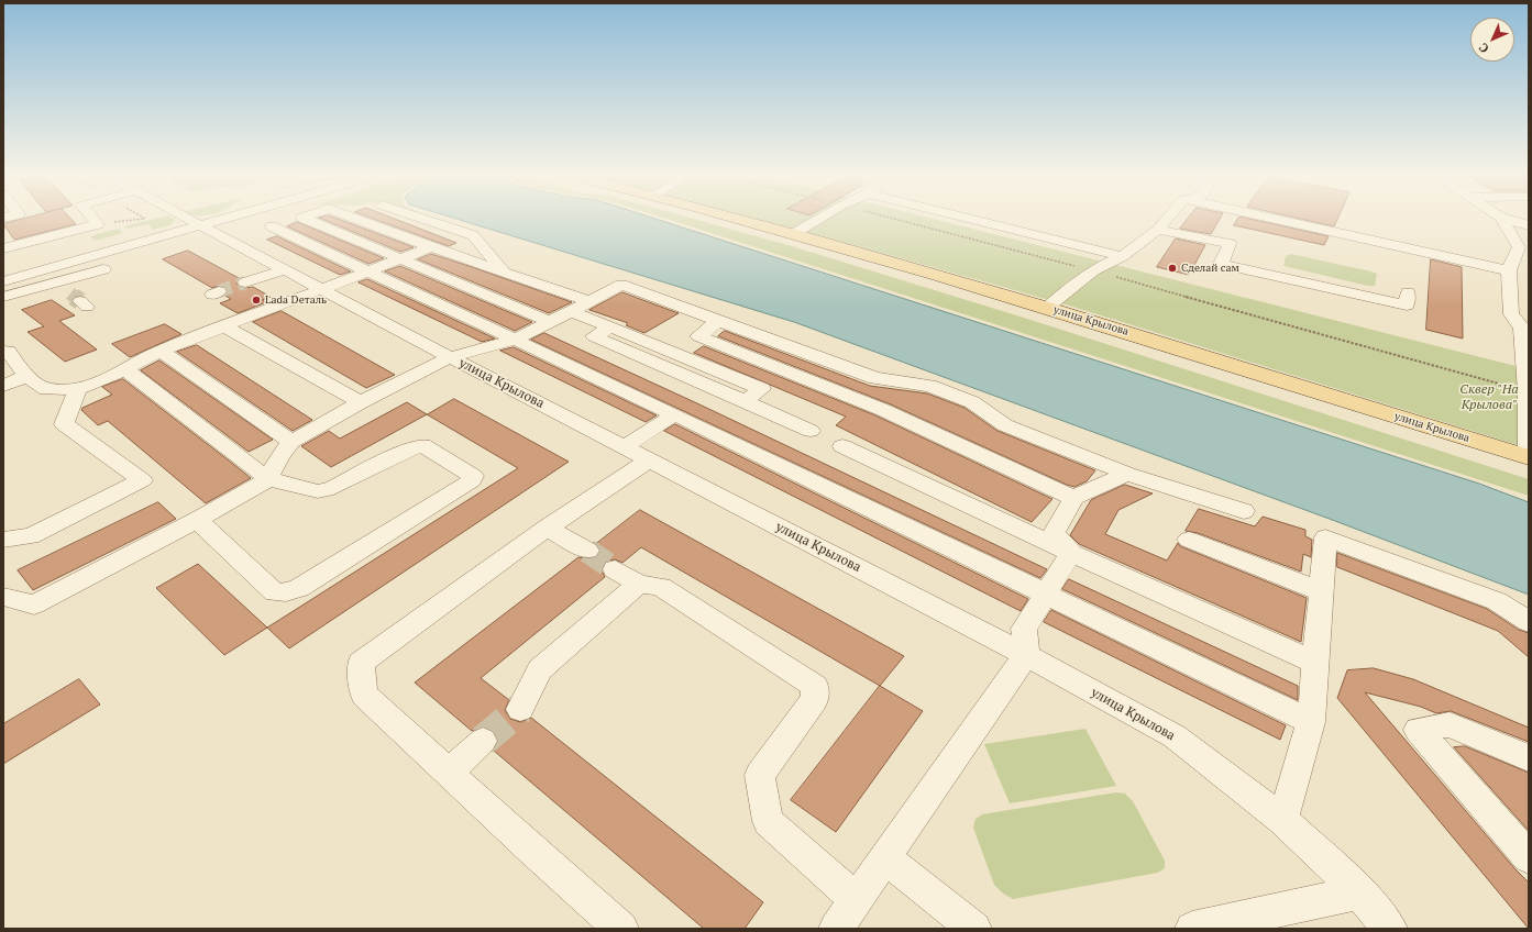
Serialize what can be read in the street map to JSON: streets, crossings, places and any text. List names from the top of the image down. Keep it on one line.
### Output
{"streets":{"main road":["улица Крылова"]},"parks":["Сквер \"На Крылова\""],"places":["Сделай сам","Lada Dеталь"],"north":"bottom left"}
